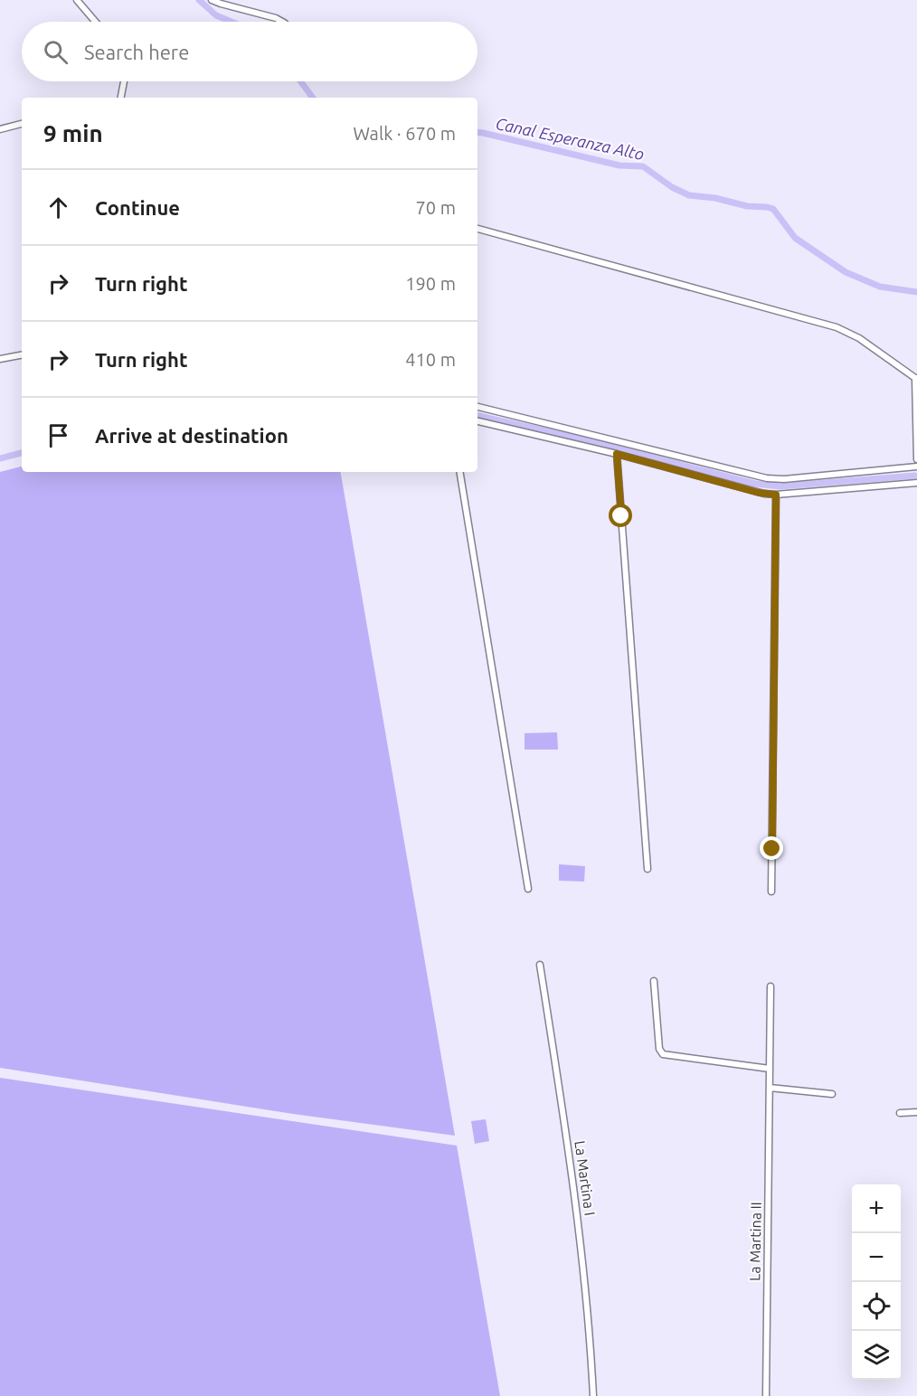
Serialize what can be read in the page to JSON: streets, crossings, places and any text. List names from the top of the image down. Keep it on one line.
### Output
{"streets":{"street":["La Martina I","La Martina II"]},"water":["Canal Esperanza Alto"],"page":{"search":"Search here","heading":["9 min","Walk · 670 m"],"list":[["Continue","70 m"],["Turn right","190 m"],["Turn right","410 m"],"Arrive at destination"],"map_buttons":["+","−"]}}
